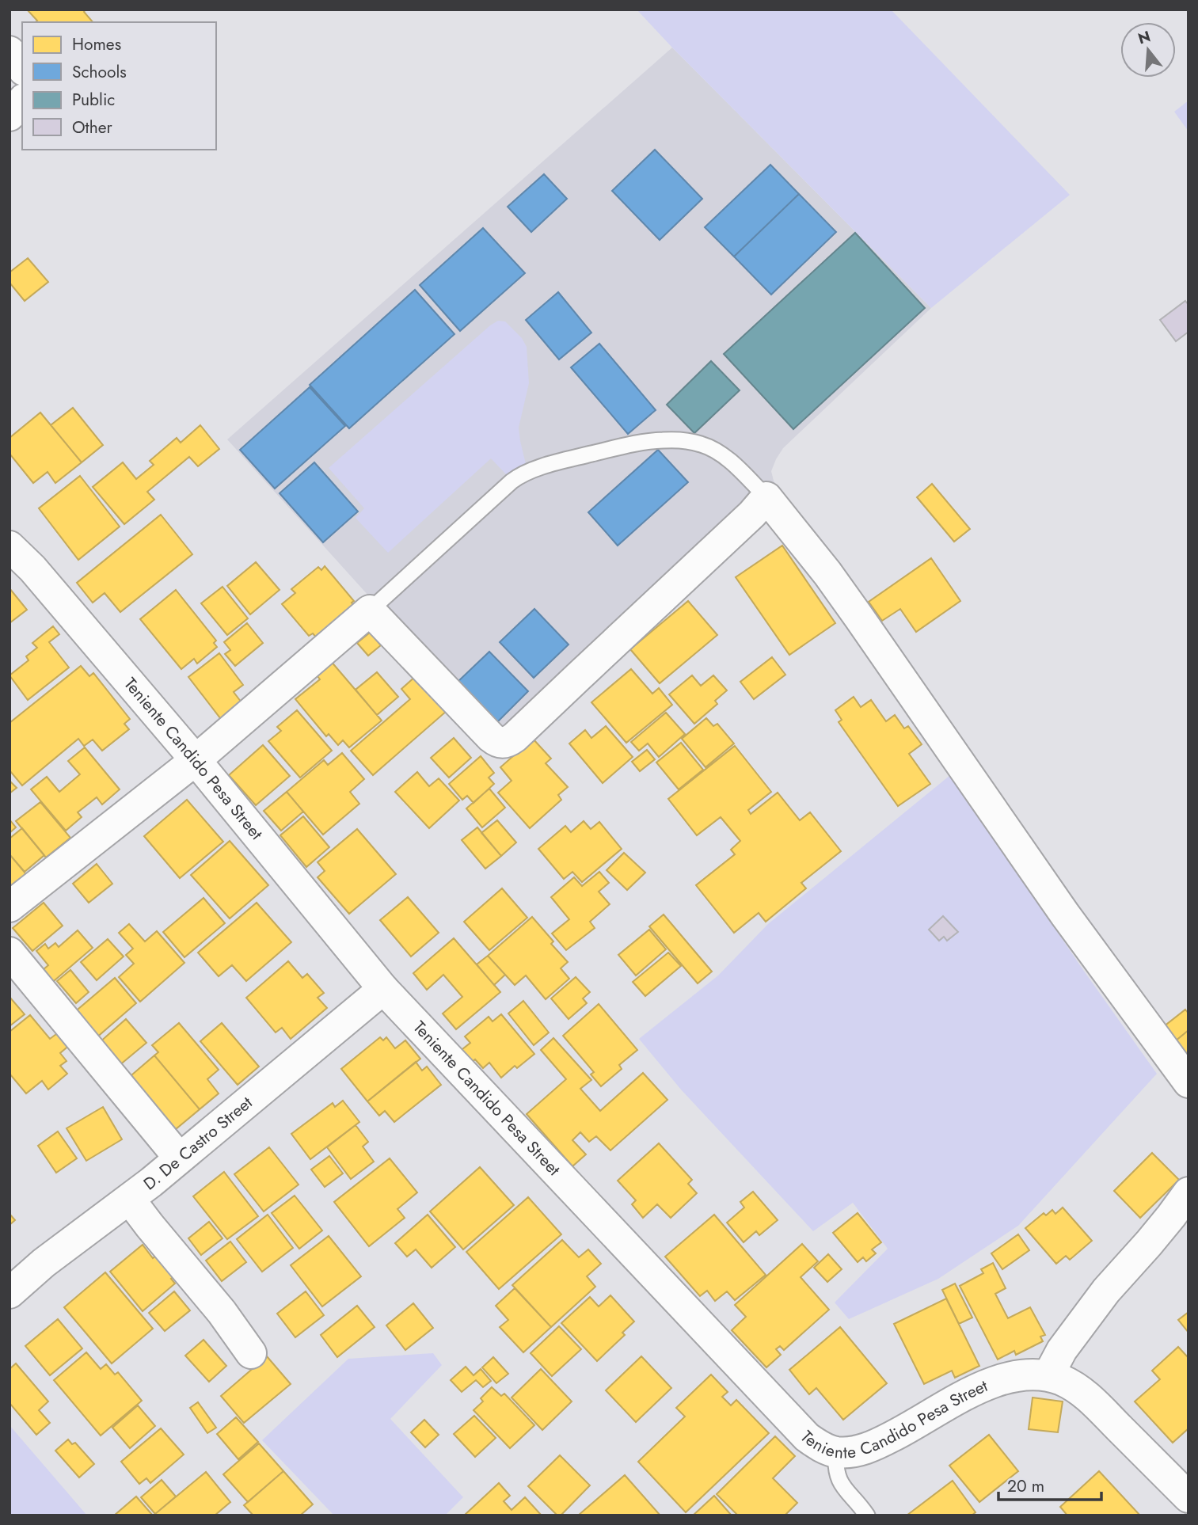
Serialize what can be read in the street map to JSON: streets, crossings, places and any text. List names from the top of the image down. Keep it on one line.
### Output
{"streets":{"street":["Teniente Candido Pesa Street","D. De Castro Street"]},"crossings":[["Teniente Candido Pesa Street","D. De Castro Street"]],"legend":["Homes","Schools","Public","Other"],"scale_bar":"20 m","north":"top"}
